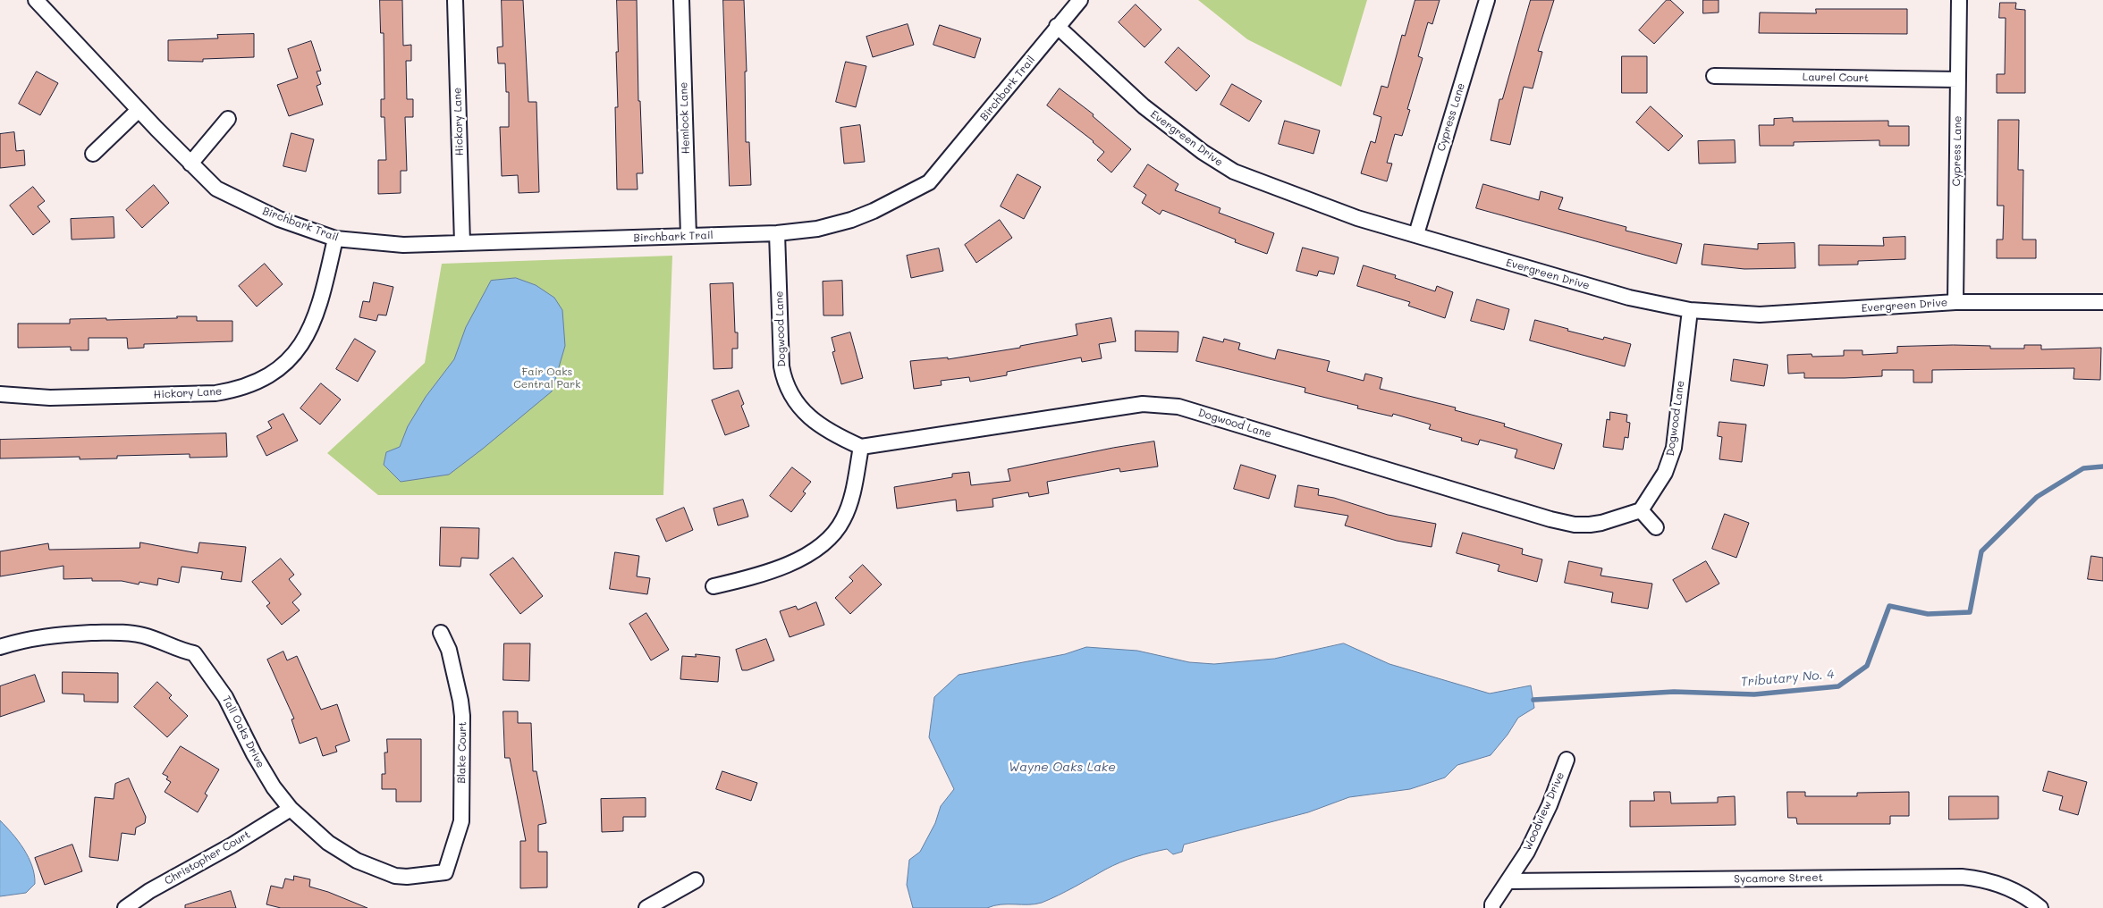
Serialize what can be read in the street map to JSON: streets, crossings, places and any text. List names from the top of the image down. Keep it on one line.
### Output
{"streets":{"street":["Laurel Court","Birchbark Trail","Cypress Lane","Hemlock Lane","Hickory Lane","Evergreen Drive","Dogwood Lane","Tall Oaks Drive","Blake Court","Woodview Drive","Christopher Court","Sycamore Street"]},"crossings":[["Laurel Court","Cypress Lane"],["Birchbark Trail","Hemlock Lane"],["Birchbark Trail","Hickory Lane"],["Birchbark Trail","Evergreen Drive"],["Birchbark Trail","Dogwood Lane"],["Cypress Lane","Evergreen Drive"],["Evergreen Drive","Dogwood Lane"],["Tall Oaks Drive","Blake Court"],["Tall Oaks Drive","Christopher Court"],["Woodview Drive","Sycamore Street"]],"water":["Tributary No. 4","Wayne Oaks Lake"],"parks":["Fair Oaks Central Park"]}
